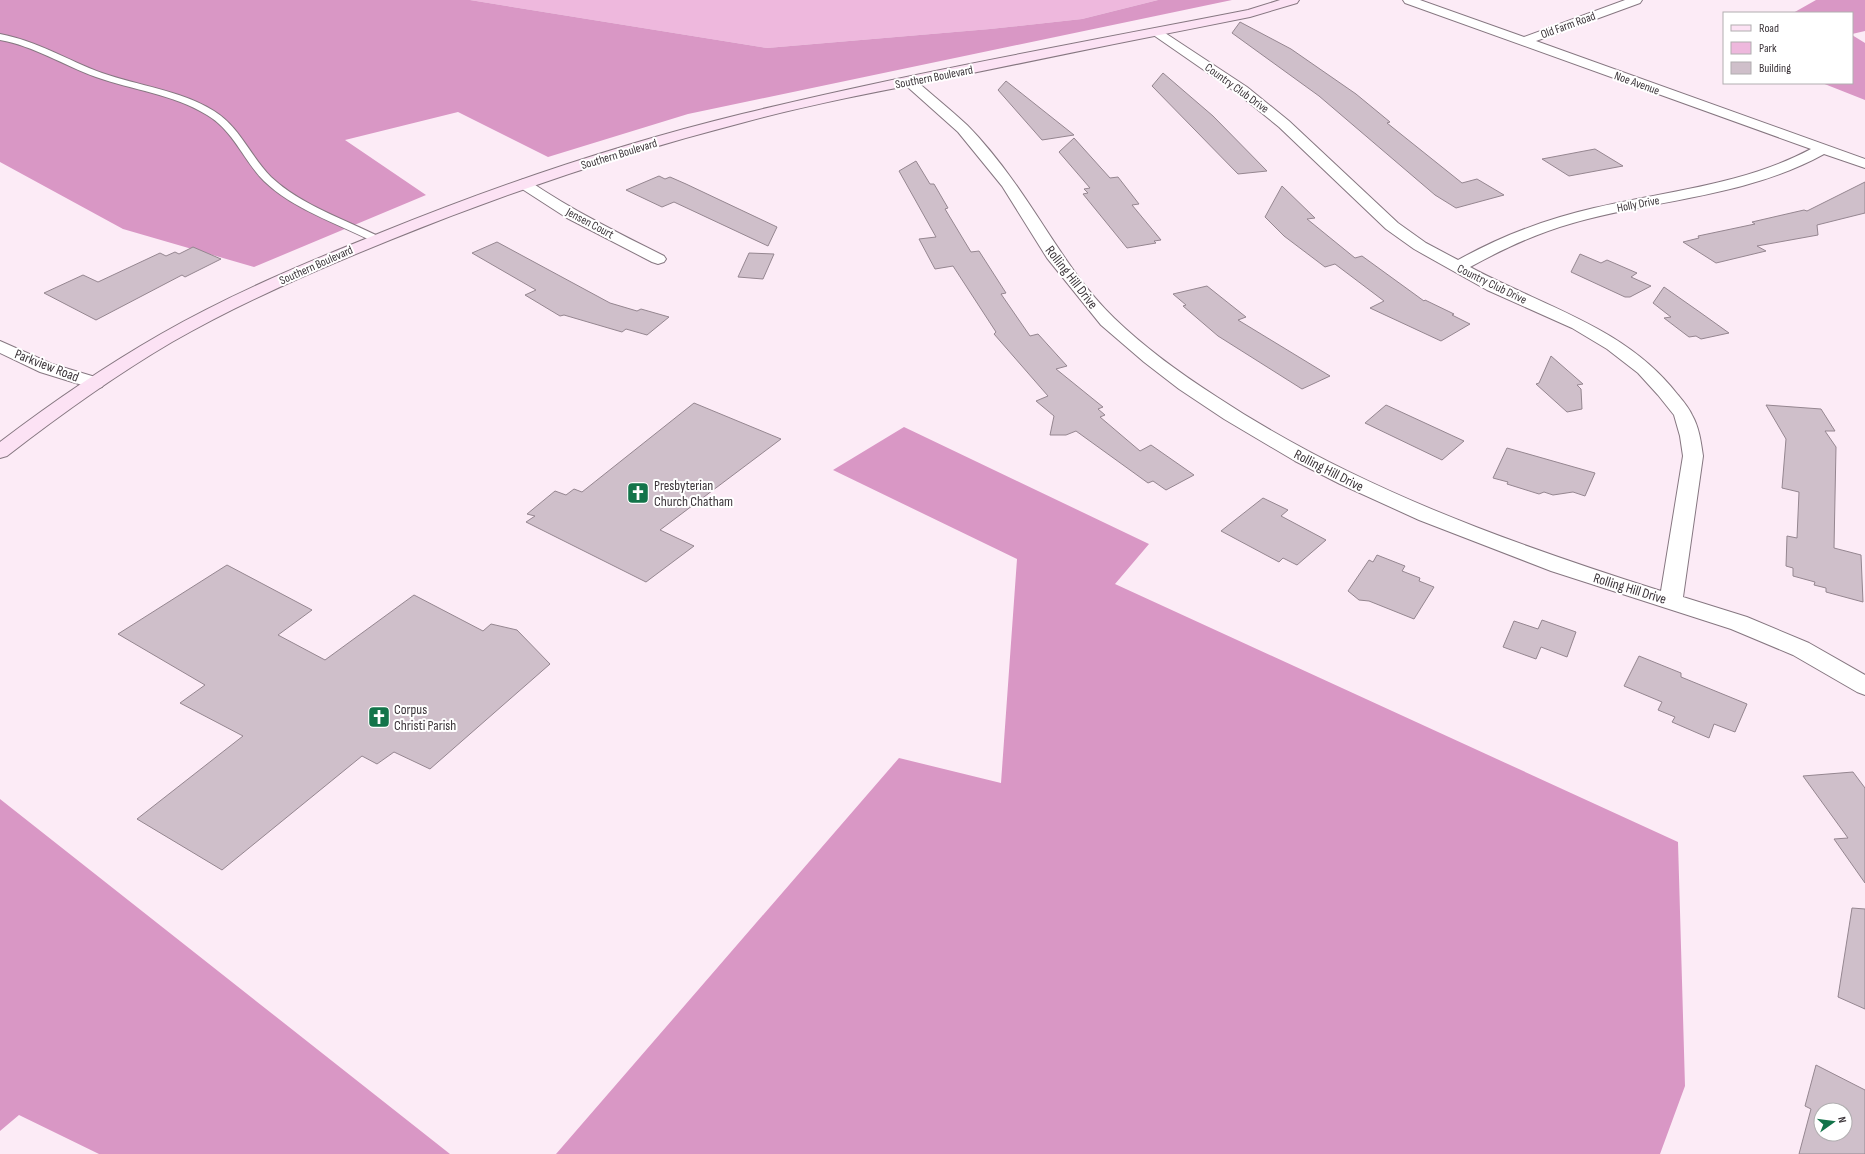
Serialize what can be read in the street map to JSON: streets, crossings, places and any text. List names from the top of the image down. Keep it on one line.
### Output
{"streets":{"main road":["Southern Boulevard"],"street":["Old Farm Road","Noe Avenue","Country Club Drive","Holly Drive","Jensen Court","Rolling Hill Drive","Parkview Road"]},"crossings":[["Old Farm Road","Noe Avenue"],["Southern Boulevard","Country Club Drive"],["Southern Boulevard","Jensen Court"],["Southern Boulevard","Rolling Hill Drive"],["Southern Boulevard","Parkview Road"],["Noe Avenue","Holly Drive"],["Country Club Drive","Holly Drive"],["Country Club Drive","Rolling Hill Drive"]],"places":{"church":["Presbyterian Church Chatham","Corpus Christi Parish"]},"legend":["Road","Park","Building"],"north":"right"}
